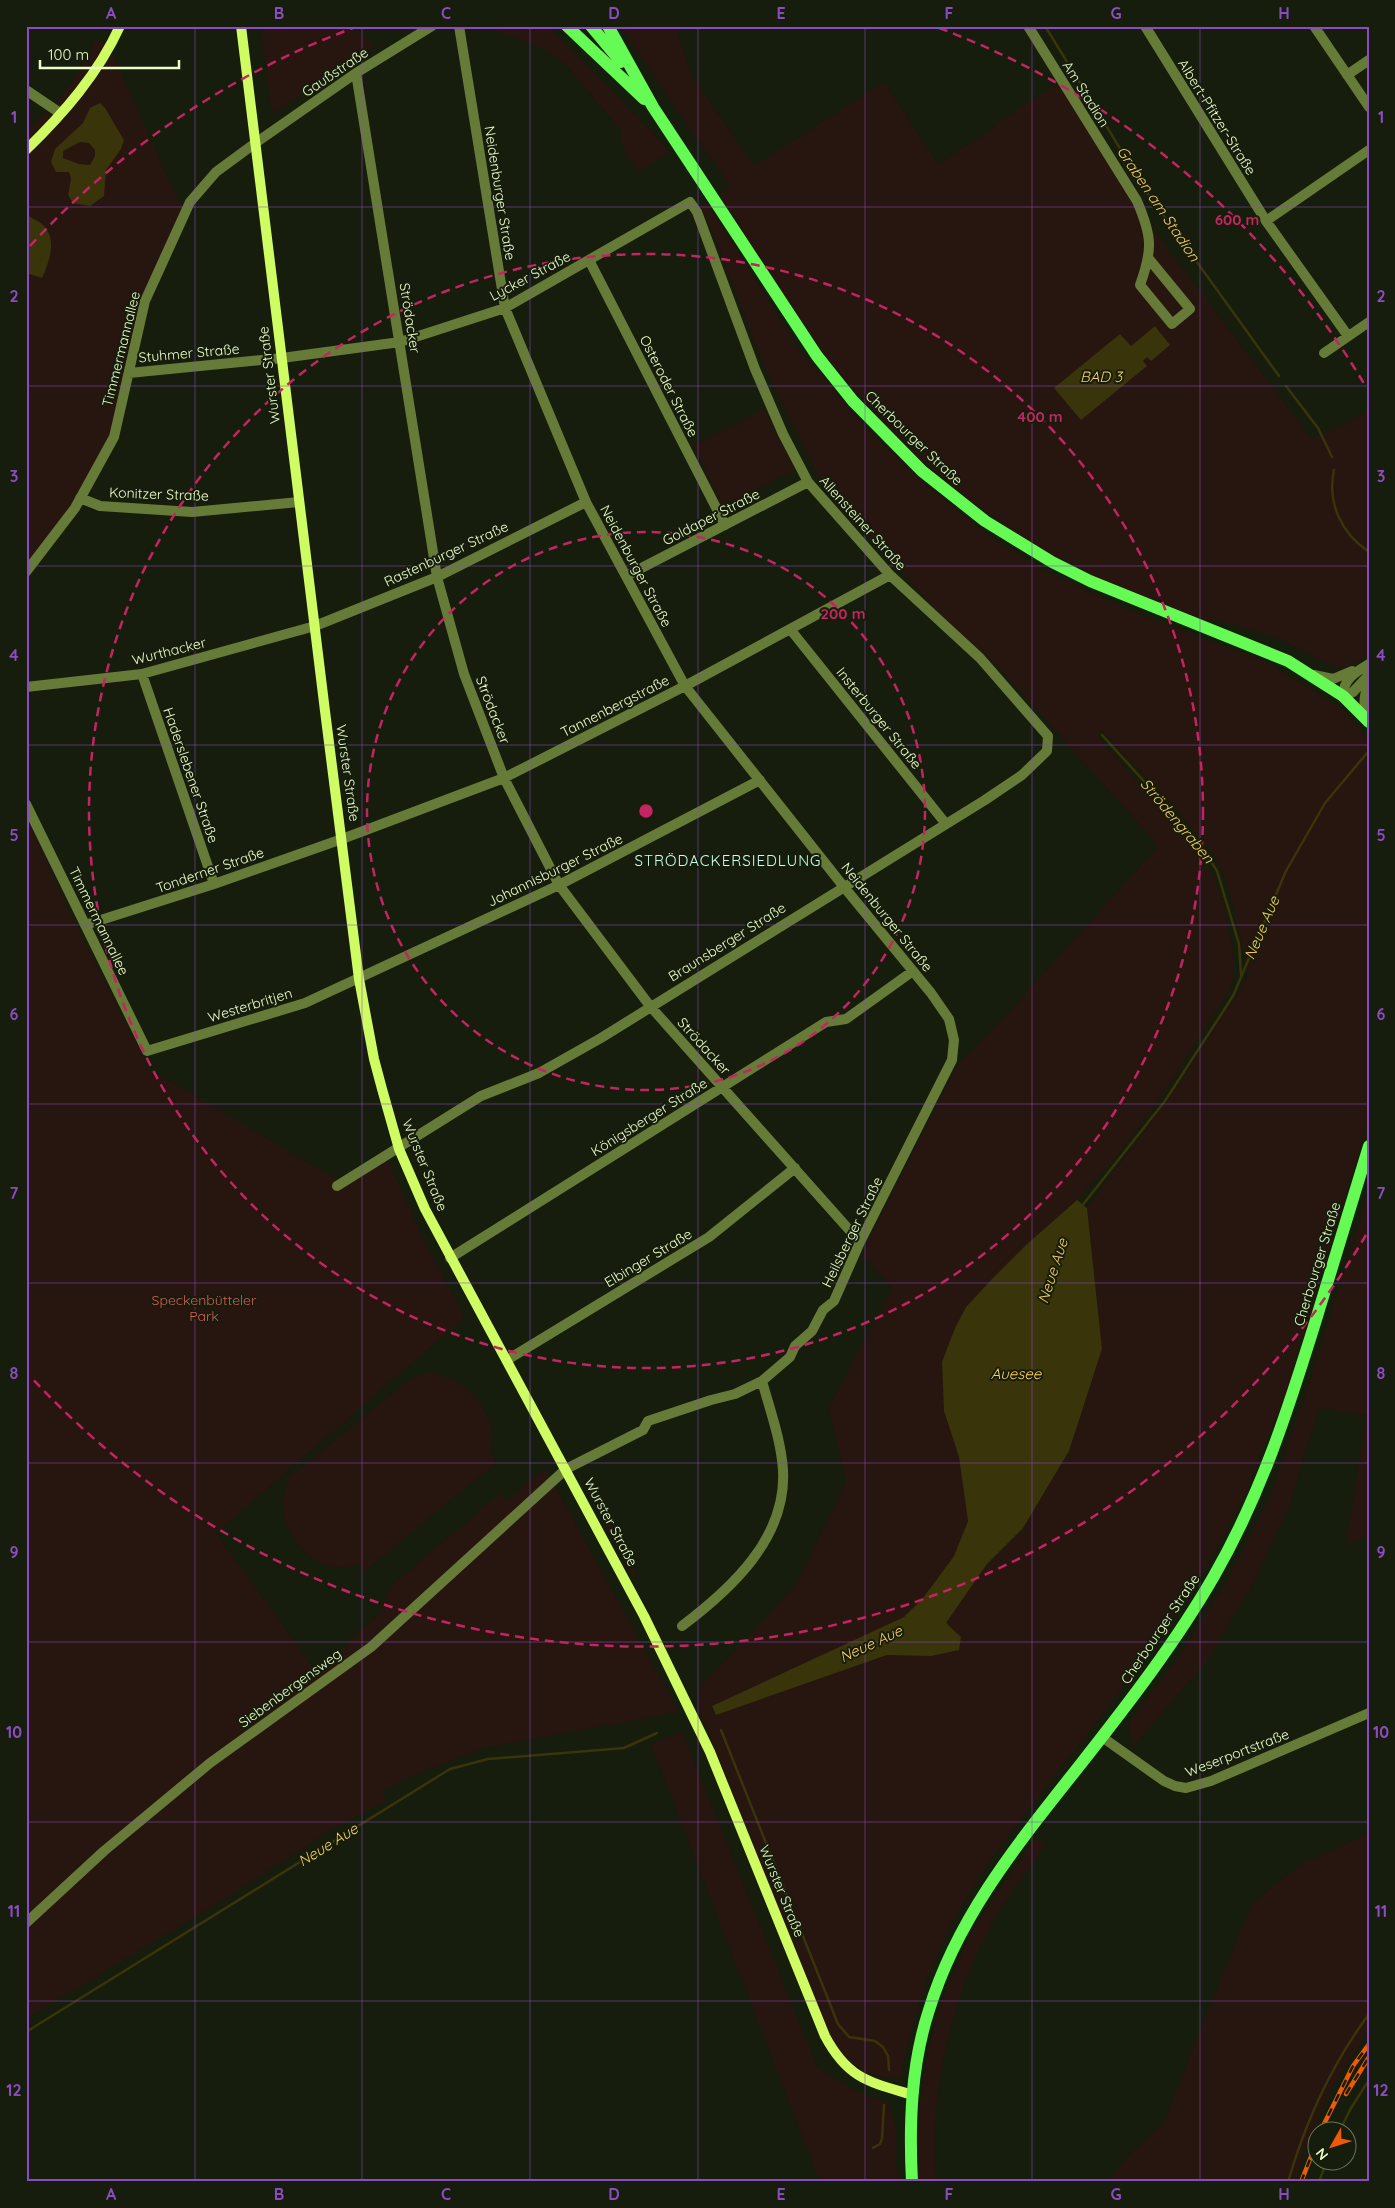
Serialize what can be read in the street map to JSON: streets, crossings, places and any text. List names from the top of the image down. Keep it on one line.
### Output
{"streets":{"main road":["Cherbourger Straße"],"street":["Gaußstraße","Am Stadion","Albert-Pfitzer-Straße","Neidenburger Straße","Lycker Straße","Strödacker","Timmermannallee","Stuhmer Straße","Wurster Straße","Osteroder Straße","Konitzer Straße","Goldaper Straße","Allensteiner Straße","Rastenburger Straße","Wurthacker","Tannenbergstraße","Insterburger Straße","Haderslebener Straße","Tonderner Straße","Johannisburger Straße","Braunsberger Straße","Westerbritjen","Königsberger Straße","Heilsberger Straße","Elbinger Straße","Siebenbergensweg","Weserportstraße"]},"crossings":[["Gaußstraße","Strödacker"],["Gaußstraße","Timmermannallee"],["Gaußstraße","Wurster Straße"],["Neidenburger Straße","Lycker Straße"],["Neidenburger Straße","Goldaper Straße"],["Neidenburger Straße","Rastenburger Straße"],["Neidenburger Straße","Tannenbergstraße"],["Neidenburger Straße","Johannisburger Straße"],["Neidenburger Straße","Braunsberger Straße"],["Neidenburger Straße","Königsberger Straße"],["Neidenburger Straße","Heilsberger Straße"],["Lycker Straße","Strödacker"],["Lycker Straße","Stuhmer Straße"],["Lycker Straße","Wurster Straße"],["Lycker Straße","Osteroder Straße"],["Lycker Straße","Allensteiner Straße"],["Strödacker","Rastenburger Straße"],["Strödacker","Tannenbergstraße"],["Strödacker","Johannisburger Straße"],["Strödacker","Braunsberger Straße"],["Strödacker","Königsberger Straße"],["Strödacker","Heilsberger Straße"],["Strödacker","Elbinger Straße"],["Timmermannallee","Stuhmer Straße"],["Timmermannallee","Wurster Straße"],["Timmermannallee","Konitzer Straße"],["Timmermannallee","Tonderner Straße"],["Timmermannallee","Westerbritjen"],["Stuhmer Straße","Wurster Straße"],["Wurster Straße","Cherbourger Straße"],["Wurster Straße","Konitzer Straße"],["Wurster Straße","Rastenburger Straße"],["Wurster Straße","Wurthacker"],["Wurster Straße","Tannenbergstraße"],["Wurster Straße","Tonderner Straße"],["Wurster Straße","Johannisburger Straße"],["Wurster Straße","Braunsberger Straße"],["Wurster Straße","Westerbritjen"],["Wurster Straße","Königsberger Straße"],["Wurster Straße","Heilsberger Straße"],["Wurster Straße","Elbinger Straße"],["Wurster Straße","Siebenbergensweg"],["Osteroder Straße","Goldaper Straße"],["Cherbourger Straße","Weserportstraße"],["Goldaper Straße","Allensteiner Straße"],["Allensteiner Straße","Tannenbergstraße"],["Allensteiner Straße","Braunsberger Straße"],["Rastenburger Straße","Wurthacker"],["Wurthacker","Haderslebener Straße"],["Tannenbergstraße","Insterburger Straße"],["Tannenbergstraße","Tonderner Straße"],["Insterburger Straße","Braunsberger Straße"],["Haderslebener Straße","Tonderner Straße"],["Johannisburger Straße","Westerbritjen"],["Heilsberger Straße","Siebenbergensweg"]],"districts":["STRÖDACKERSIEDLUNG"],"water":["Graben am Stadion","BAD 3","Strödengraben","Neue Aue","Auesee"],"parks":["Speckenbütteler Park"],"scale_bar":"100 m","north":"bottom left","grid":{"columns":["A","B","C","D","E","F","G","H"],"rows":["1","2","3","4","5","6","7","8","9","10","11","12"]},"rings":["600 m","400 m","200 m"]}
